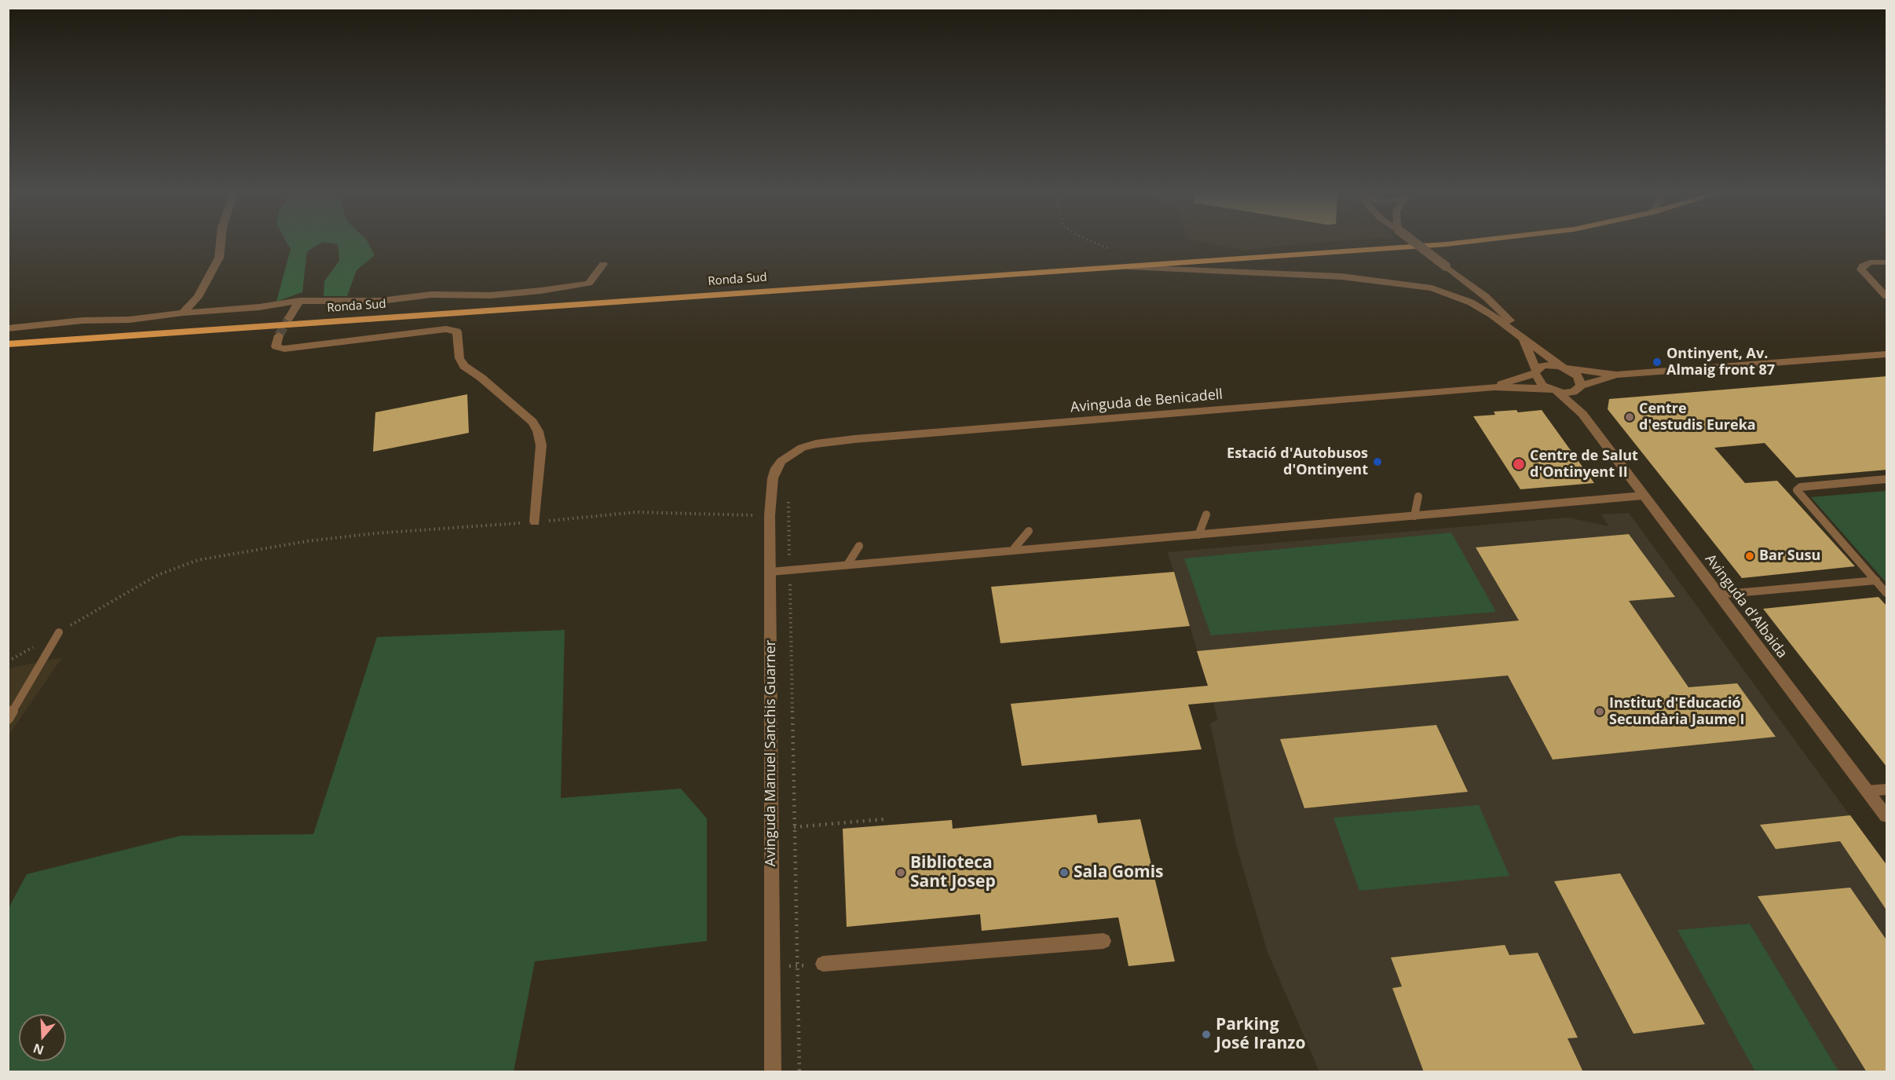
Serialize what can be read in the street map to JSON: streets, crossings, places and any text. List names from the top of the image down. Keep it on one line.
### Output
{"streets":{"main road":["Ronda Sud"],"street":["Avinguda de Benicadell","Avinguda d'Albaida","Avinguda Manuel Sanchis Guarner"]},"crossings":[["Avinguda de Benicadell","Avinguda Manuel Sanchis Guarner"]],"places":["Ontinyent, Av. Almaig front 87","Centre d'estudis Eureka","Estació d'Autobusos d'Ontinyent","Centre de Salut d'Ontinyent II","Bar Susu","Institut d'Educació Secundària Jaume I","Biblioteca Sant Josep","Sala Gomis","Parking José Iranzo"],"north":"bottom"}
